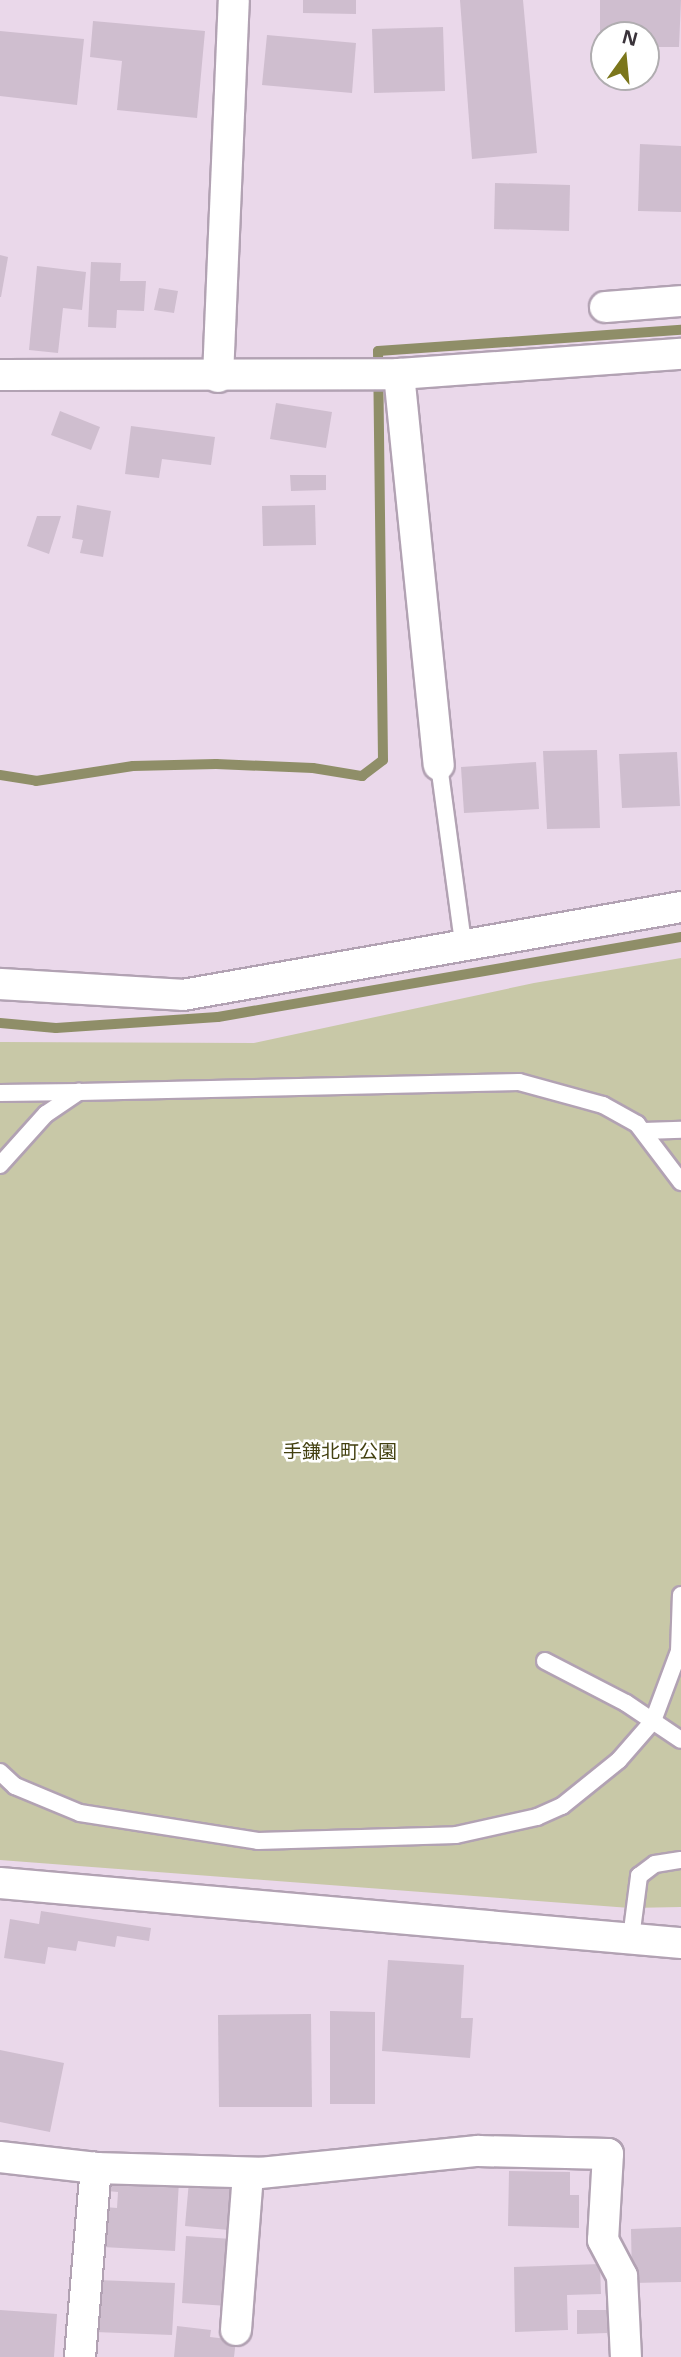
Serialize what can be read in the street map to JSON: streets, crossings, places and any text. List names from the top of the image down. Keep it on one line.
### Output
{"parks":["手鎌北町公園"],"north":"top"}
